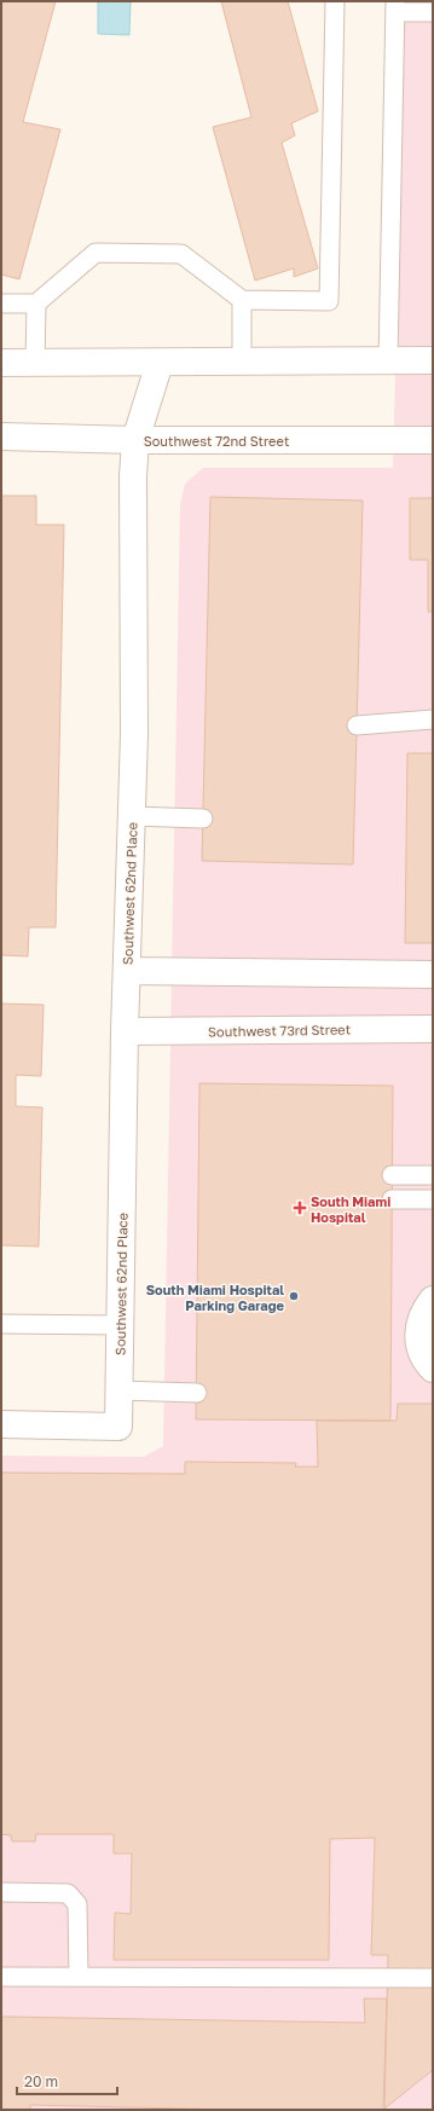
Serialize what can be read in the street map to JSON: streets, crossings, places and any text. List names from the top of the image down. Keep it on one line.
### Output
{"streets":{"street":["Southwest 72nd Street","Southwest 62nd Place","Southwest 73rd Street"]},"crossings":[["Southwest 72nd Street","Southwest 62nd Place"],["Southwest 62nd Place","Southwest 73rd Street"]],"places":{"health":["South Miami Hospital"],"other":["South Miami Hospital Parking Garage"]},"scale_bar":"20 m"}
